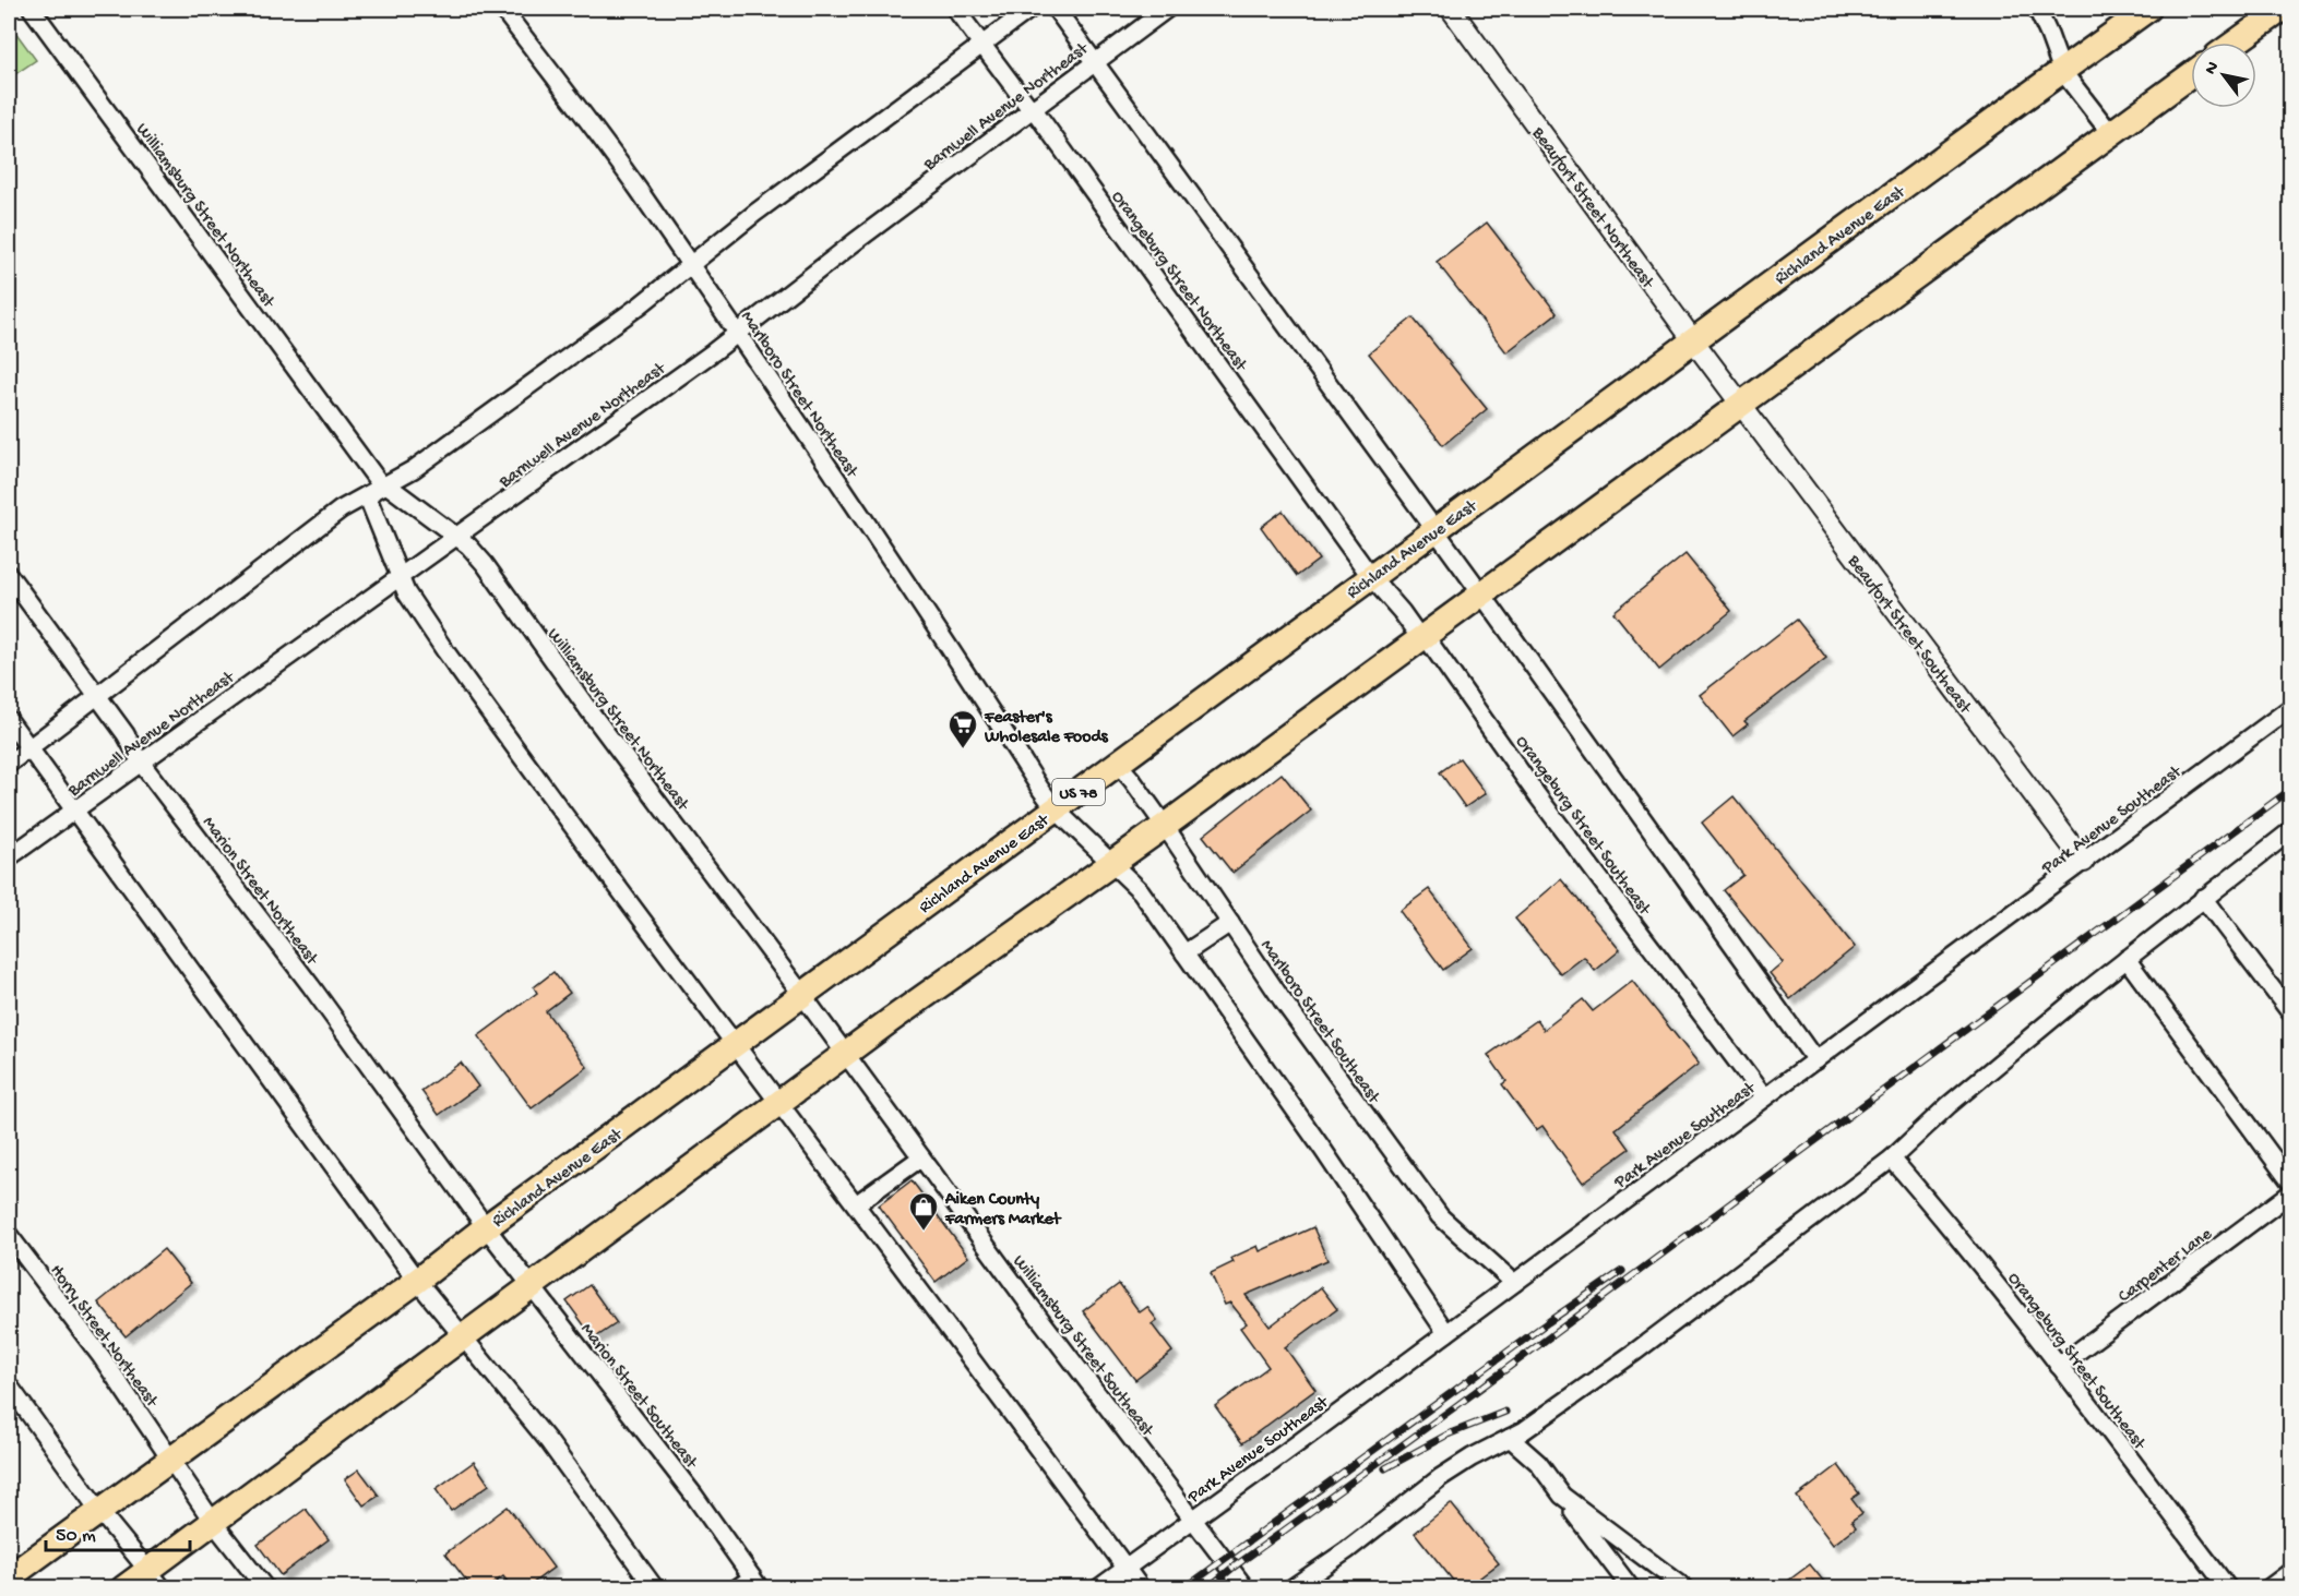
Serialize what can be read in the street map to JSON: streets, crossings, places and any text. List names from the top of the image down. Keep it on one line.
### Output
{"streets":{"main road":["Richland Avenue East","US 78"],"street":["Barnwell Avenue Northeast","Beaufort Street Northeast","Williamsburg Street Northeast","Orangeburg Street Northeast","Marlboro Street Northeast","Beaufort Street Southeast","Park Avenue Southeast","Orangeburg Street Southeast","Marion Street Northeast","Marlboro Street Southeast","Carpenter Lane","Horry Street Northeast","Williamsburg Street Southeast","Marion Street Southeast"]},"crossings":[["Barnwell Avenue Northeast","Williamsburg Street Northeast"],["Barnwell Avenue Northeast","Orangeburg Street Northeast"],["Barnwell Avenue Northeast","Marlboro Street Northeast"],["Barnwell Avenue Northeast","Marion Street Northeast"],["Beaufort Street Northeast","Richland Avenue East"],["Beaufort Street Northeast","Beaufort Street Southeast"],["Williamsburg Street Northeast","Richland Avenue East"],["Williamsburg Street Northeast","Williamsburg Street Southeast"],["Richland Avenue East","Orangeburg Street Northeast"],["Richland Avenue East","Marlboro Street Northeast"],["Richland Avenue East","Orangeburg Street Southeast"],["Richland Avenue East","Marion Street Northeast"],["Richland Avenue East","Marlboro Street Southeast"],["Richland Avenue East","Horry Street Northeast"],["Richland Avenue East","Williamsburg Street Southeast"],["Richland Avenue East","Marion Street Southeast"],["Orangeburg Street Northeast","Orangeburg Street Southeast"],["Beaufort Street Southeast","Park Avenue Southeast"],["Park Avenue Southeast","Orangeburg Street Southeast"],["Park Avenue Southeast","Marlboro Street Southeast"],["Park Avenue Southeast","Williamsburg Street Southeast"],["Orangeburg Street Southeast","Carpenter Lane"],["Marion Street Northeast","Marion Street Southeast"]],"places":{"supermarket":["Feaster's Wholesale Foods"],"shop":["Aiken County Farmers Market"]},"scale_bar":"50 m","north":"top left"}
